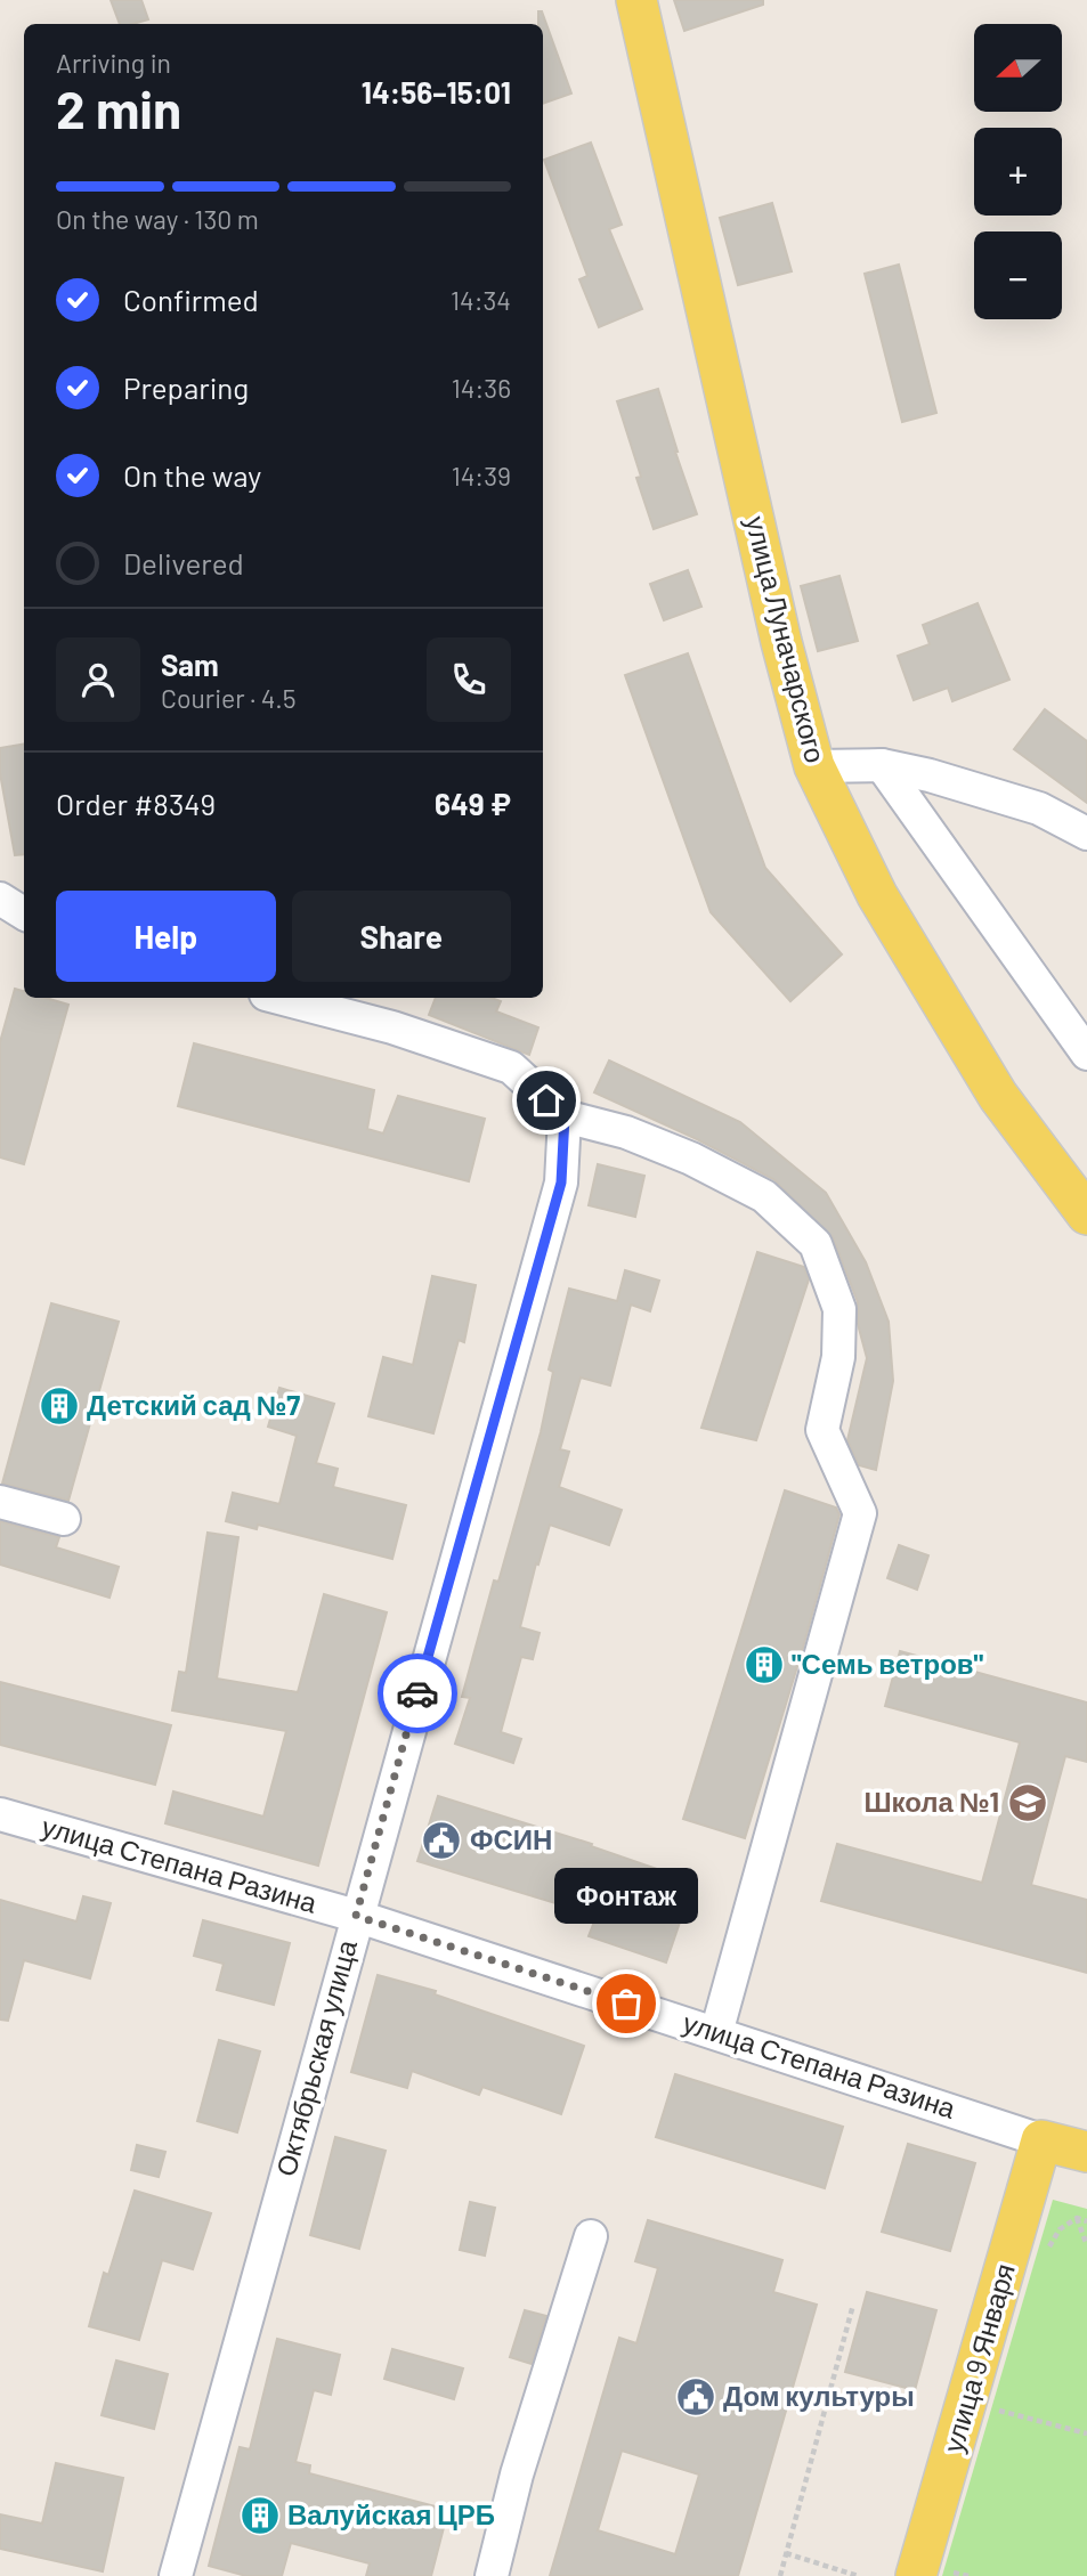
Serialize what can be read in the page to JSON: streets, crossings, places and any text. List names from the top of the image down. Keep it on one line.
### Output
{"streets":{"main road":["улица Луначарского","улица Степана Разина","улица 9 Января"],"street":["Октябрьская улица"]},"crossings":[["улица Степана Разина","Октябрьская улица"],["улица Степана Разина","улица 9 Января"]],"places":{"building":["Детский сад №7","\"Семь ветров\"","Валуйская ЦРБ"],"school or university":["Школа №1"],"public building":["ФСИН","Дом культуры"],"other":["Фонтаж"]},"north":"left","page":{"map_buttons":["+","−"],"heading":["2 min","Arriving in","14:56–15:01"],"panel":["Sam","Courier · 4.5","Order #8349","649 ₽"],"bar":"On the way · 130 m","list":[["Confirmed","14:34"],["Preparing","14:36"],["On the way","14:39"],"Delivered"],"buttons":["Help","Share"],"bubble":"Фонтаж"}}
